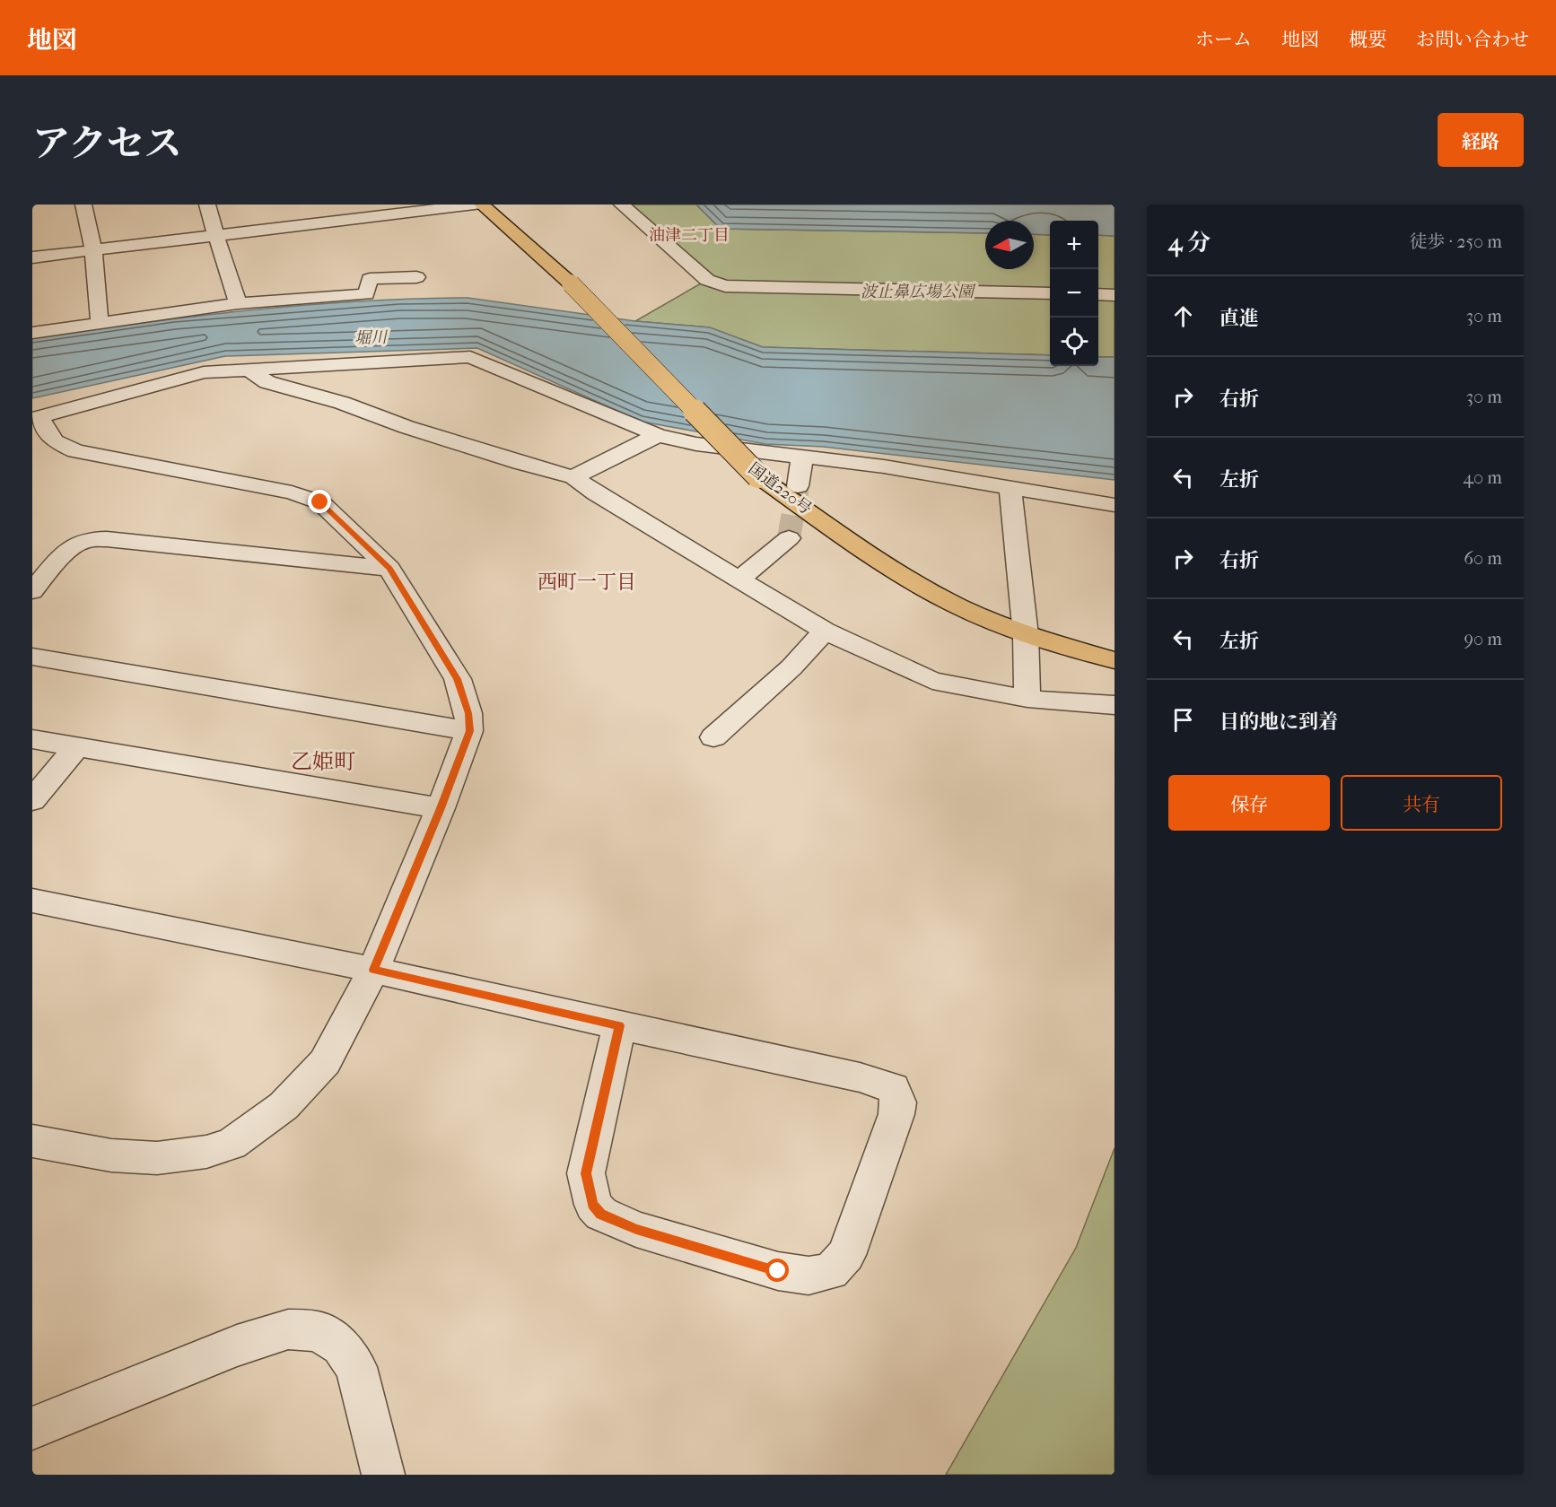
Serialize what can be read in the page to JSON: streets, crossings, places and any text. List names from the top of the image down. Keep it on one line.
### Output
{"streets":{"highway":["国道220号"]},"districts":["油津二丁目","西町一丁目","乙姫町"],"water":["堀川"],"parks":["波止鼻広場公園"],"north":"left","page":{"header":"地図","nav":["ホーム","地図","概要","お問い合わせ"],"title":"アクセス","buttons":["経路",["保存","共有"]],"heading":["4 分","徒歩 · 250 m"],"map_buttons":["+","−"],"list":[["直進","30 m"],["右折","30 m"],["左折","40 m"],["右折","60 m"],["左折","90 m"],"目的地に到着"]}}
